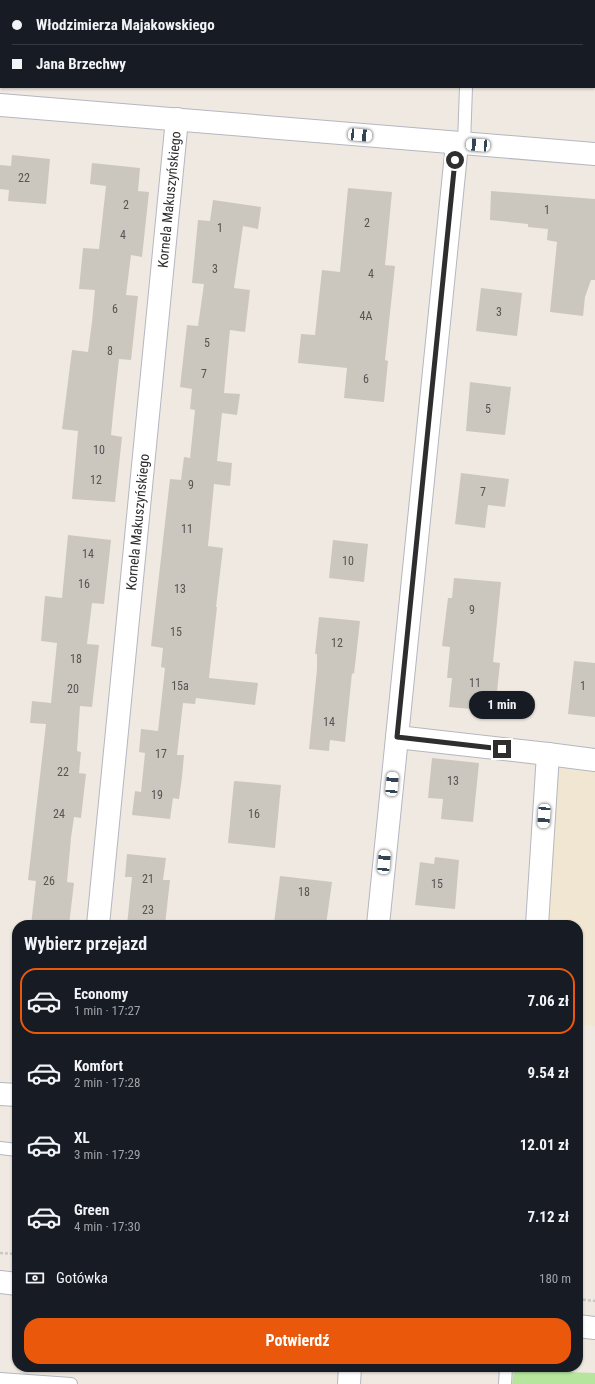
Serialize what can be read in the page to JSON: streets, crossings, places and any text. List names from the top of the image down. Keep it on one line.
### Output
{"streets":{"street":["Kornela Makuszyńskiego"]},"house_numbers":["22","2","1","2","1","4","3","4","6","3","4A","5","8","7","6","5","10","12","9","7","11","14","10","16","13","9","15","12","18","11","15a","1","20","14","17","22","13","19","24","16","21","26","15","18","23"],"page":{"banner":["Włodzimierza Majakowskiego","Jana Brzechwy"],"bubble":"1 min","heading":"Wybierz przejazd","list":[{"name":"Economy","note":"1 min · 17:27","value":"7.06 zł"},{"name":"Komfort","note":"2 min · 17:28","value":"9.54 zł"},{"name":"XL","note":"3 min · 17:29","value":"12.01 zł"},{"name":"Green","note":"4 min · 17:30","value":"7.12 zł"}],"pay":["Gotówka","180 m"],"buttons":"Potwierdź"}}
